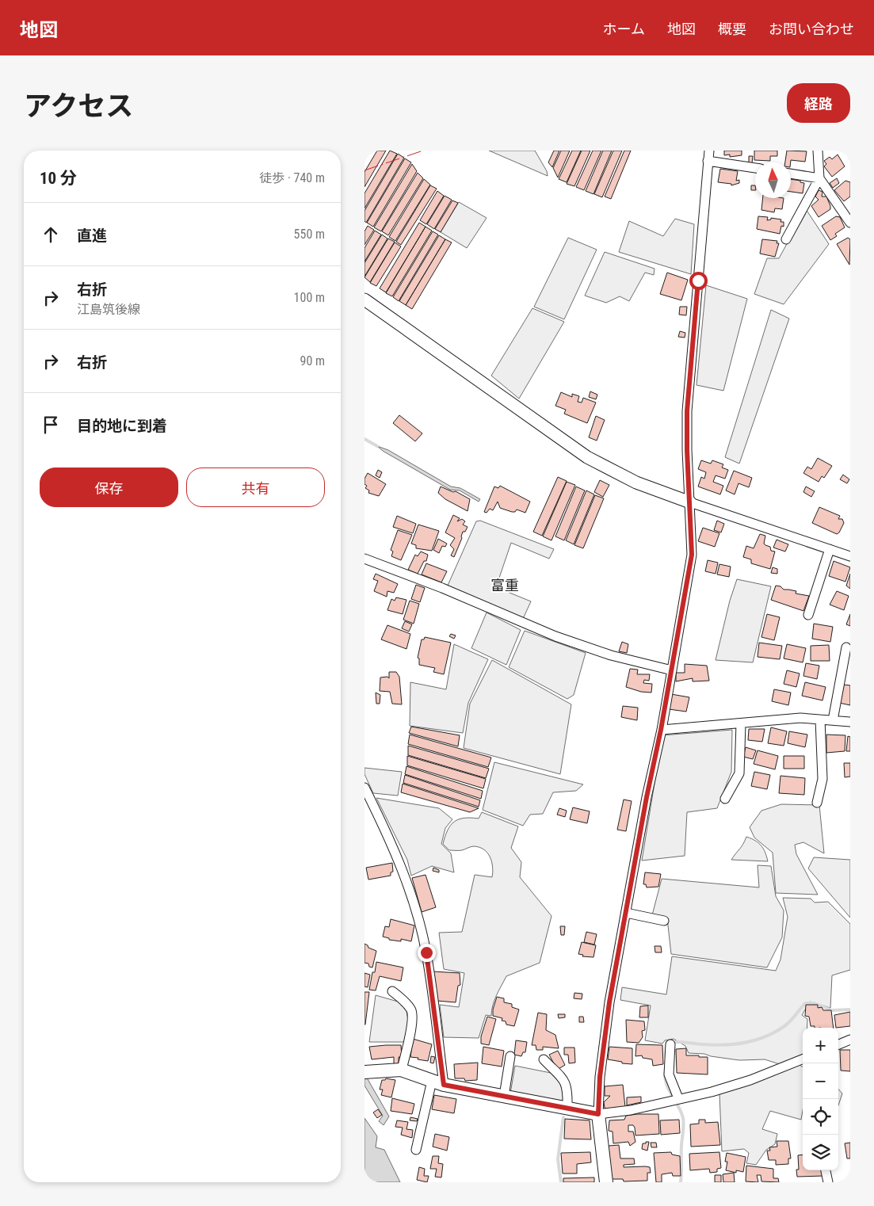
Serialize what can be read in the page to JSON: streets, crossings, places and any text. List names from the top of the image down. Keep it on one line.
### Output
{"districts":["富重"],"north":"top","page":{"header":"地図","nav":["ホーム","地図","概要","お問い合わせ"],"title":"アクセス","buttons":["経路",["保存","共有"]],"heading":["10 分","徒歩 · 740 m"],"list":[["直進","550 m"],["右折","江島筑後線","100 m"],["右折","90 m"],"目的地に到着"],"map_buttons":["+","−"]}}
